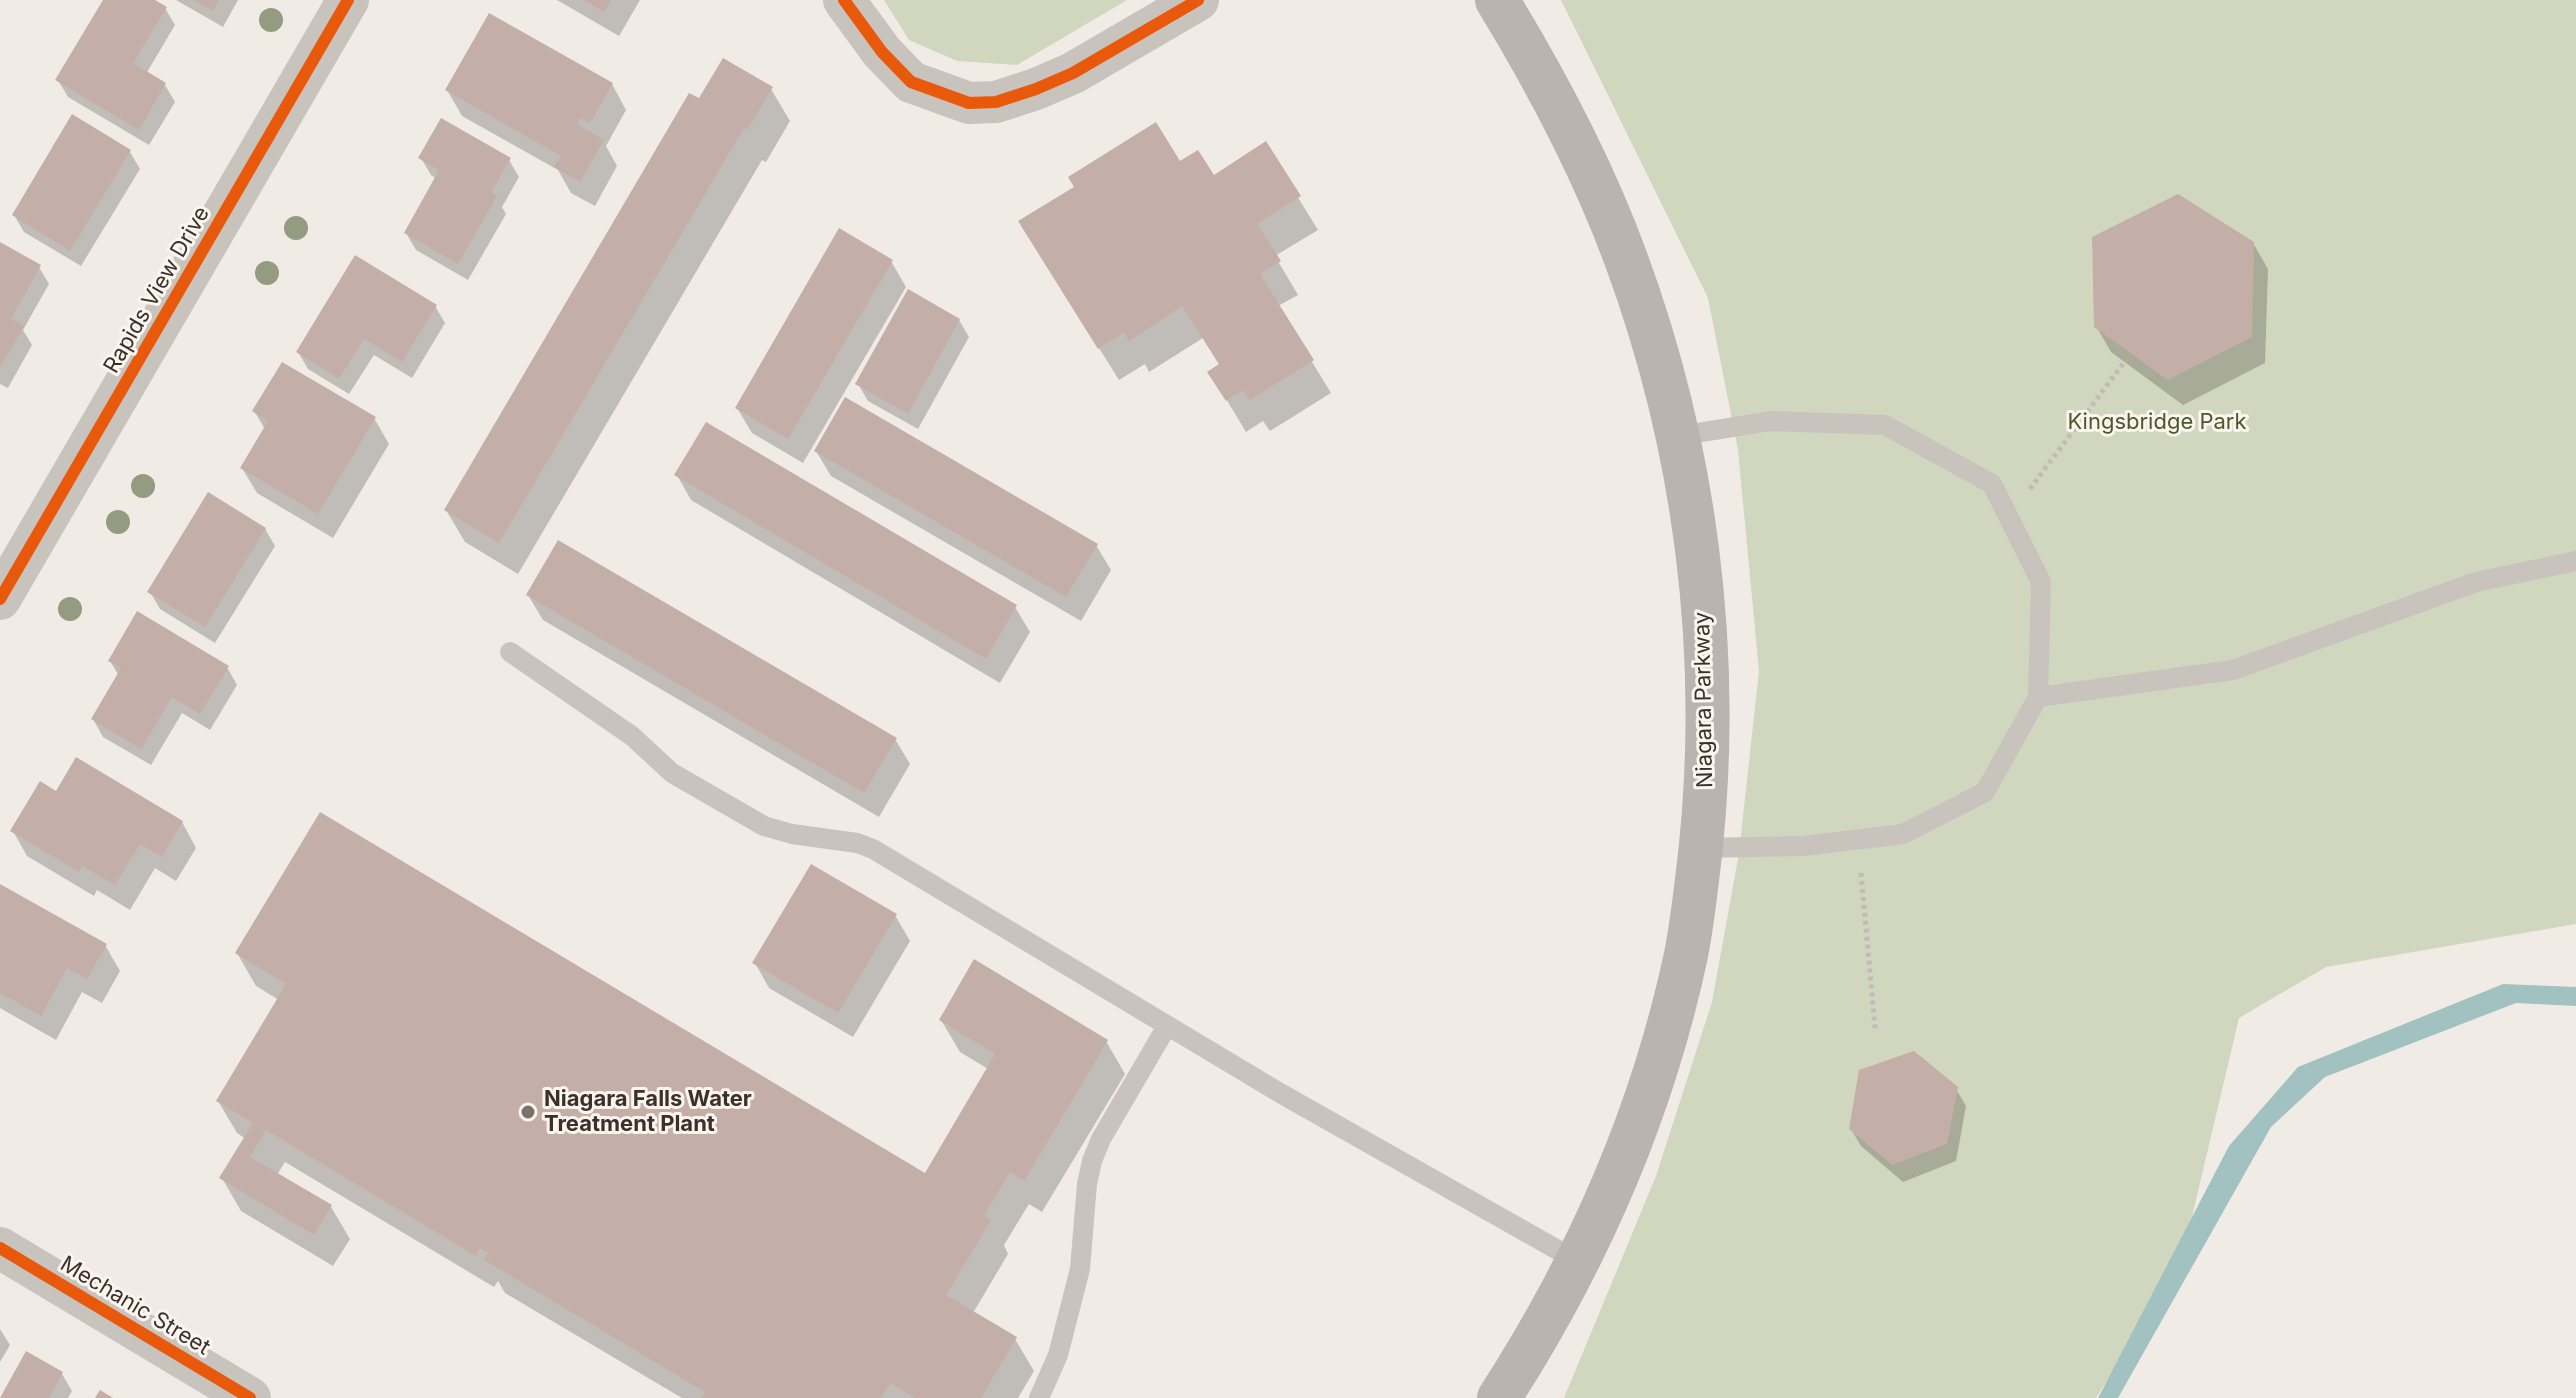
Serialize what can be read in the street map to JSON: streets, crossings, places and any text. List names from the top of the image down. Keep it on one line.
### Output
{"streets":{"main road":["Niagara Parkway"],"street":["Rapids View Drive","Mechanic Street"]},"parks":["Kingsbridge Park"],"places":["Niagara Falls Water Treatment Plant"]}
